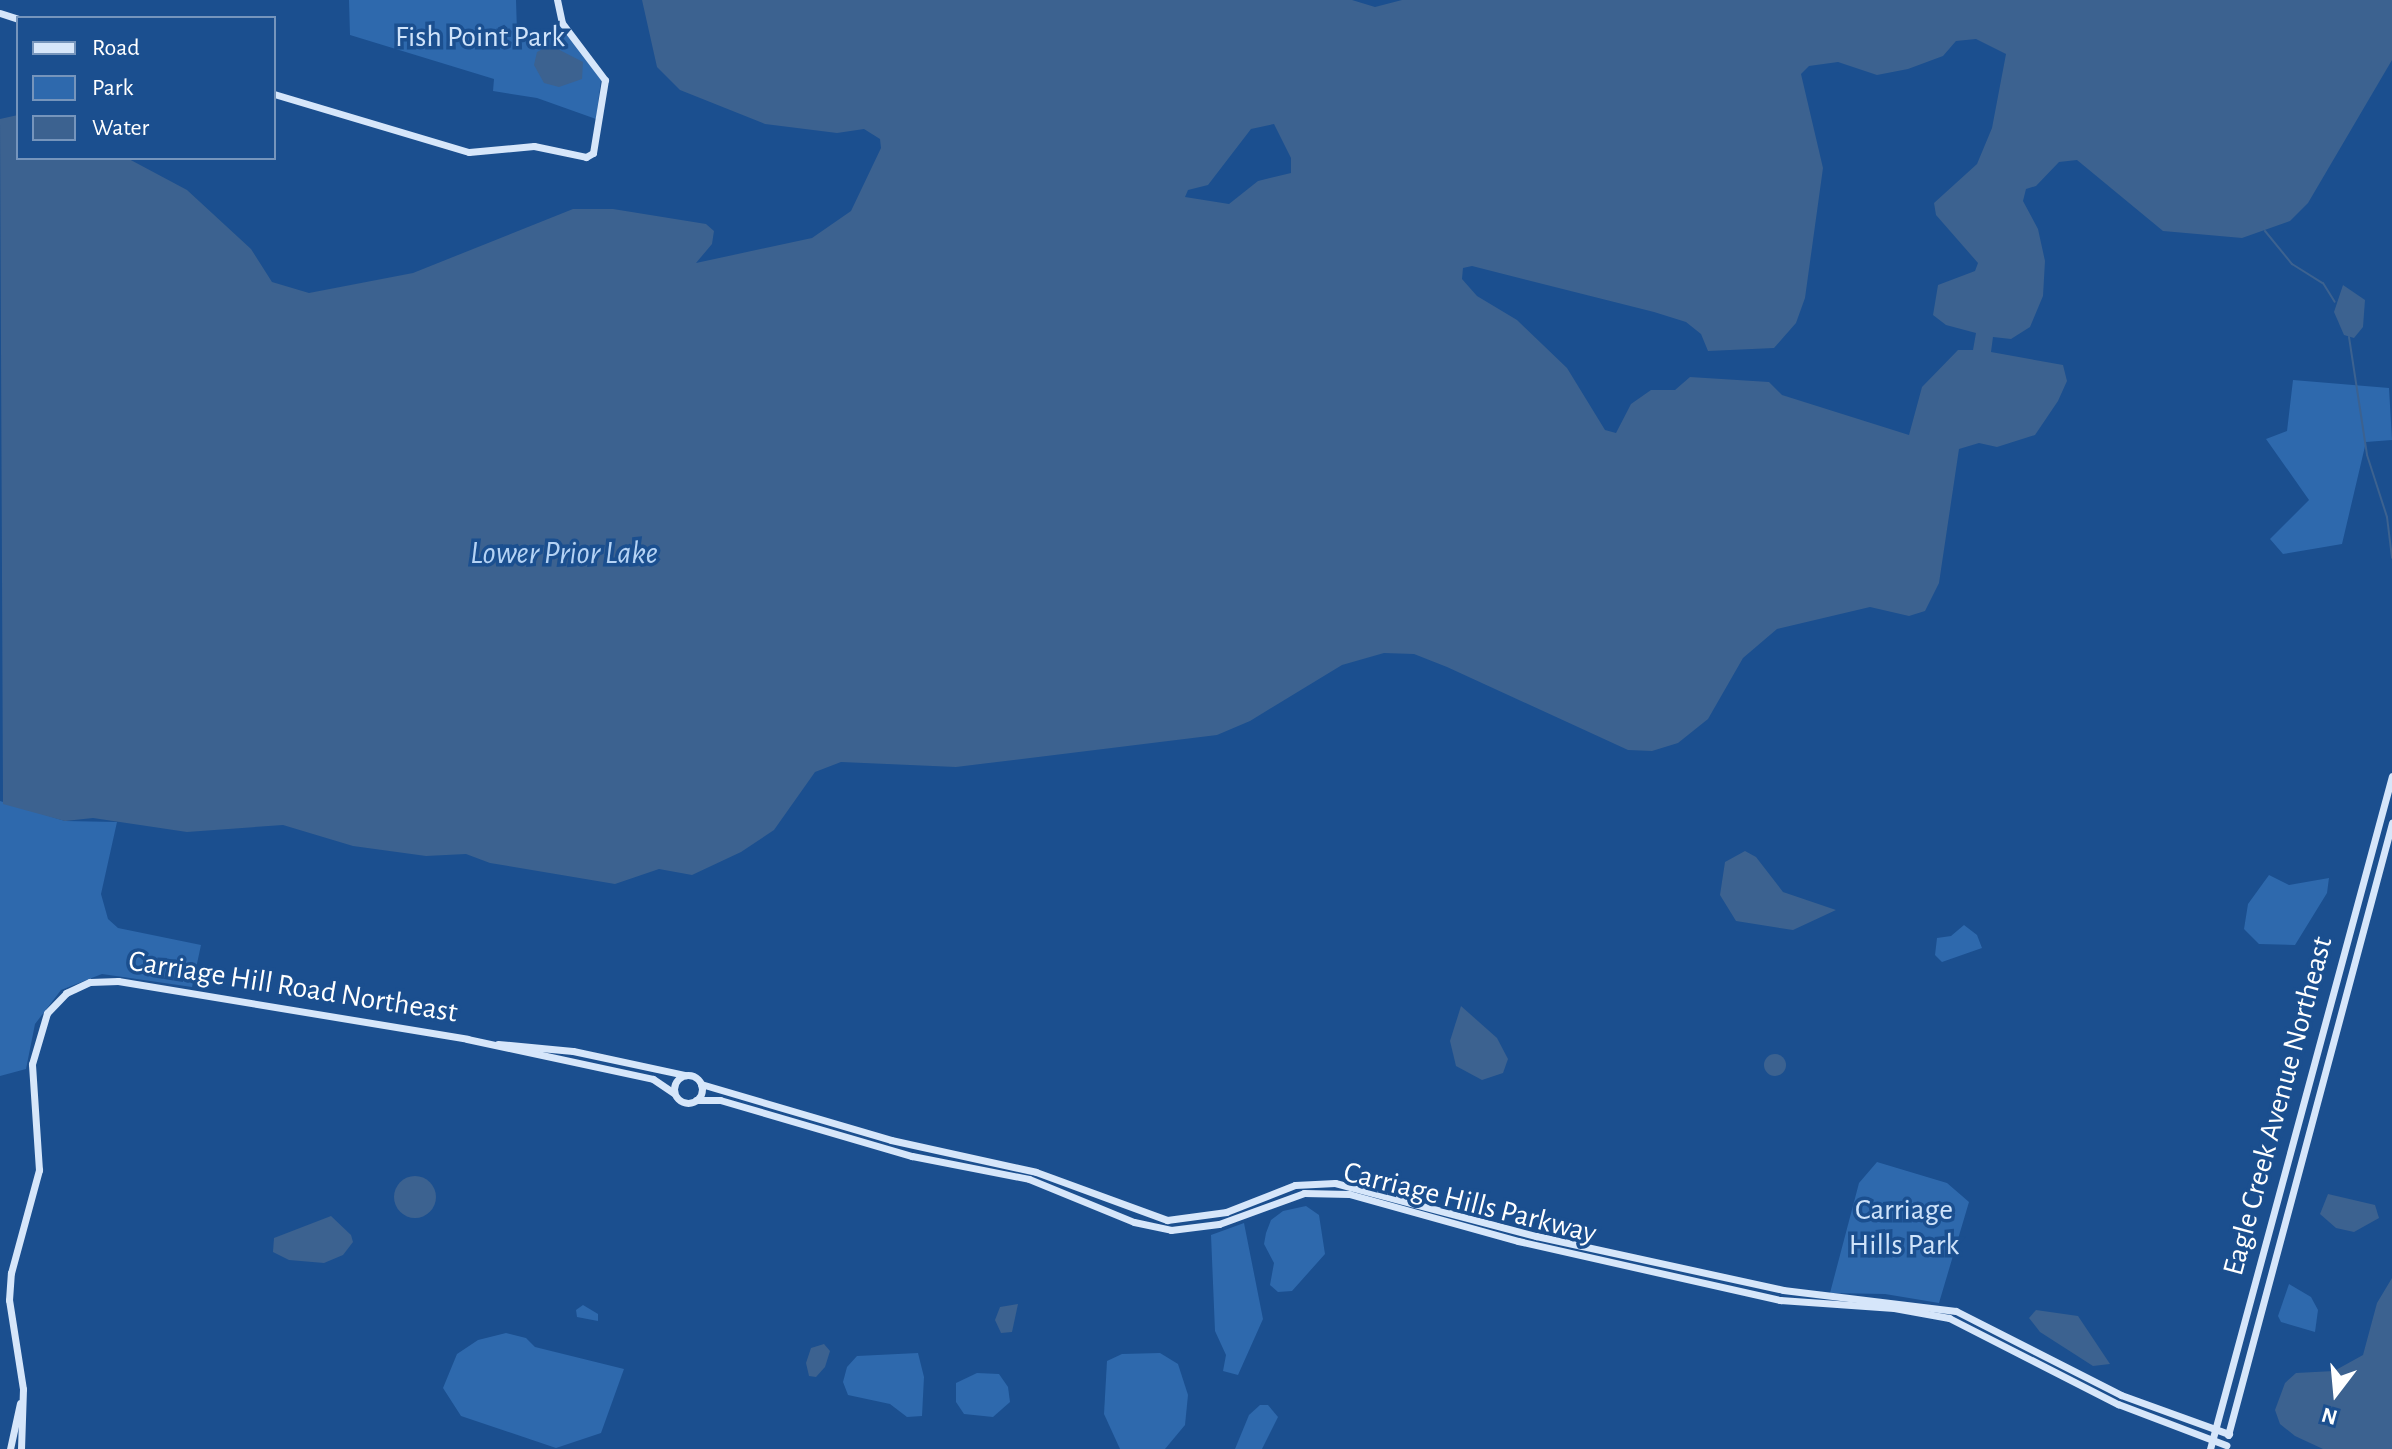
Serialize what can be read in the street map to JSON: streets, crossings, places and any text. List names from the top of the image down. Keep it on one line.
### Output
{"streets":{"street":["Carriage Hill Road Northeast","Eagle Creek Avenue Northeast","Carriage Hills Parkway"]},"crossings":[["Carriage Hill Road Northeast","Carriage Hills Parkway"],["Eagle Creek Avenue Northeast","Carriage Hills Parkway"]],"water":["Lower Prior Lake"],"parks":["Fish Point Park","Carriage Hills Park"],"legend":["Road","Park","Water"],"north":"bottom"}
